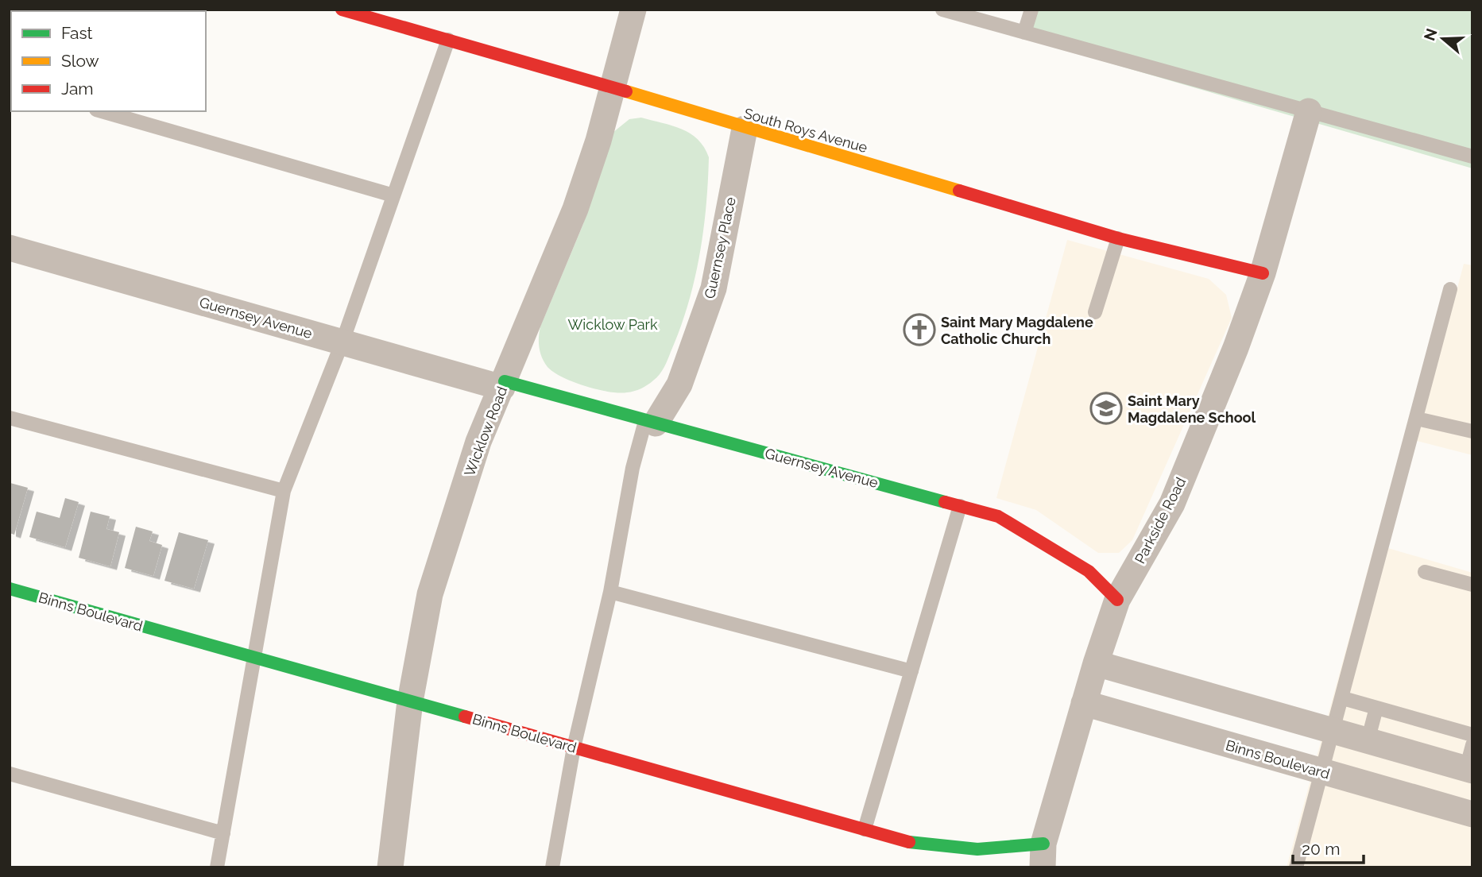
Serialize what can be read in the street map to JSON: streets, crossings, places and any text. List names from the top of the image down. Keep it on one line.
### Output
{"streets":{"street":["South Roys Avenue","Guernsey Place","Guernsey Avenue","Wicklow Road","Parkside Road","Binns Boulevard"]},"crossings":[["South Roys Avenue","Guernsey Place"],["South Roys Avenue","Wicklow Road"],["South Roys Avenue","Parkside Road"],["Guernsey Place","Guernsey Avenue"],["Guernsey Avenue","Wicklow Road"],["Guernsey Avenue","Parkside Road"],["Wicklow Road","Binns Boulevard"],["Parkside Road","Binns Boulevard"]],"parks":["Wicklow Park"],"places":{"church":["Saint Mary Magdalene Catholic Church"],"school or university":["Saint Mary Magdalene School"]},"legend":["Fast","Slow","Jam"],"scale_bar":"20 m","north":"left"}
